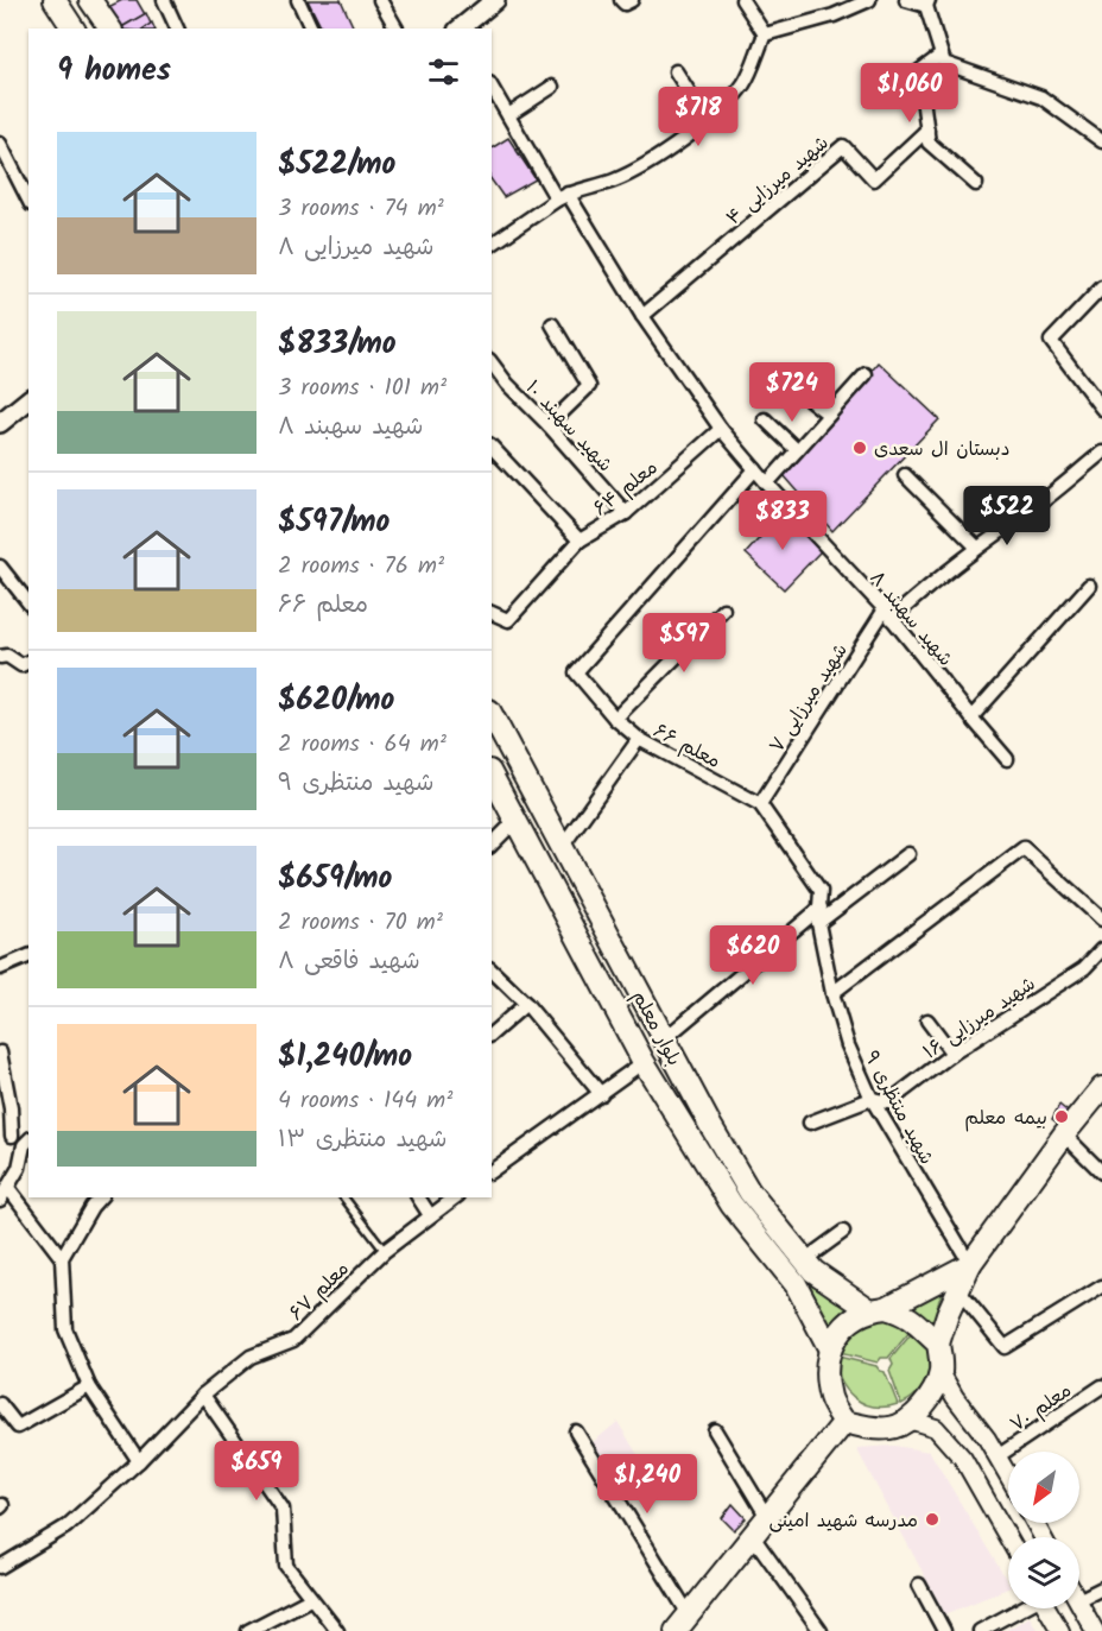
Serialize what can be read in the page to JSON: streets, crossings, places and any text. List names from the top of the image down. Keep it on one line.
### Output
{"streets":{"main road":["بلوار معلم"],"street":["شهید میرزایی ۴","شهید سهبند ۱۰","معلم ۶۴","شهید سهبند ۸","شهید میرزایی ۷","معلم ۶۶","شهید میرزایی ۱۶","شهید منتظری ۹","معلم ۶۷","معلم ۷۰"]},"crossings":[["شهید میرزایی ۴","شهید سهبند ۸"],["شهید سهبند ۱۰","معلم ۶۴"],["معلم ۶۴","شهید سهبند ۸"],["شهید سهبند ۸","شهید میرزایی ۷"],["شهید میرزایی ۷","معلم ۶۶"],["شهید میرزایی ۷","شهید منتظری ۹"],["معلم ۶۶","بلوار معلم"],["معلم ۶۶","شهید منتظری ۹"],["شهید میرزایی ۱۶","شهید منتظری ۹"]],"places":["دبستان ال سعدی","بیمه معلم","مدرسه شهید امینی"],"north":"bottom left","page":{"heading":"9 homes","price":["$1,060","$718","$724","$522","$833","$597","$620","$659","$1,240"],"list":[{"name":"$522/mo","note":"3 rooms · 74 m² · شهید میرزایی ۸"},{"name":"$833/mo","note":"3 rooms · 101 m² · شهید سهبند ۸"},{"name":"$597/mo","note":"2 rooms · 76 m² · معلم ۶۶"},{"name":"$620/mo","note":"2 rooms · 64 m² · شهید منتظری ۹"},{"name":"$659/mo","note":"2 rooms · 70 m² · شهید فاقعی ۸"},{"name":"$1,240/mo","note":"4 rooms · 144 m² · شهید منتظری ۱۳"}]}}
